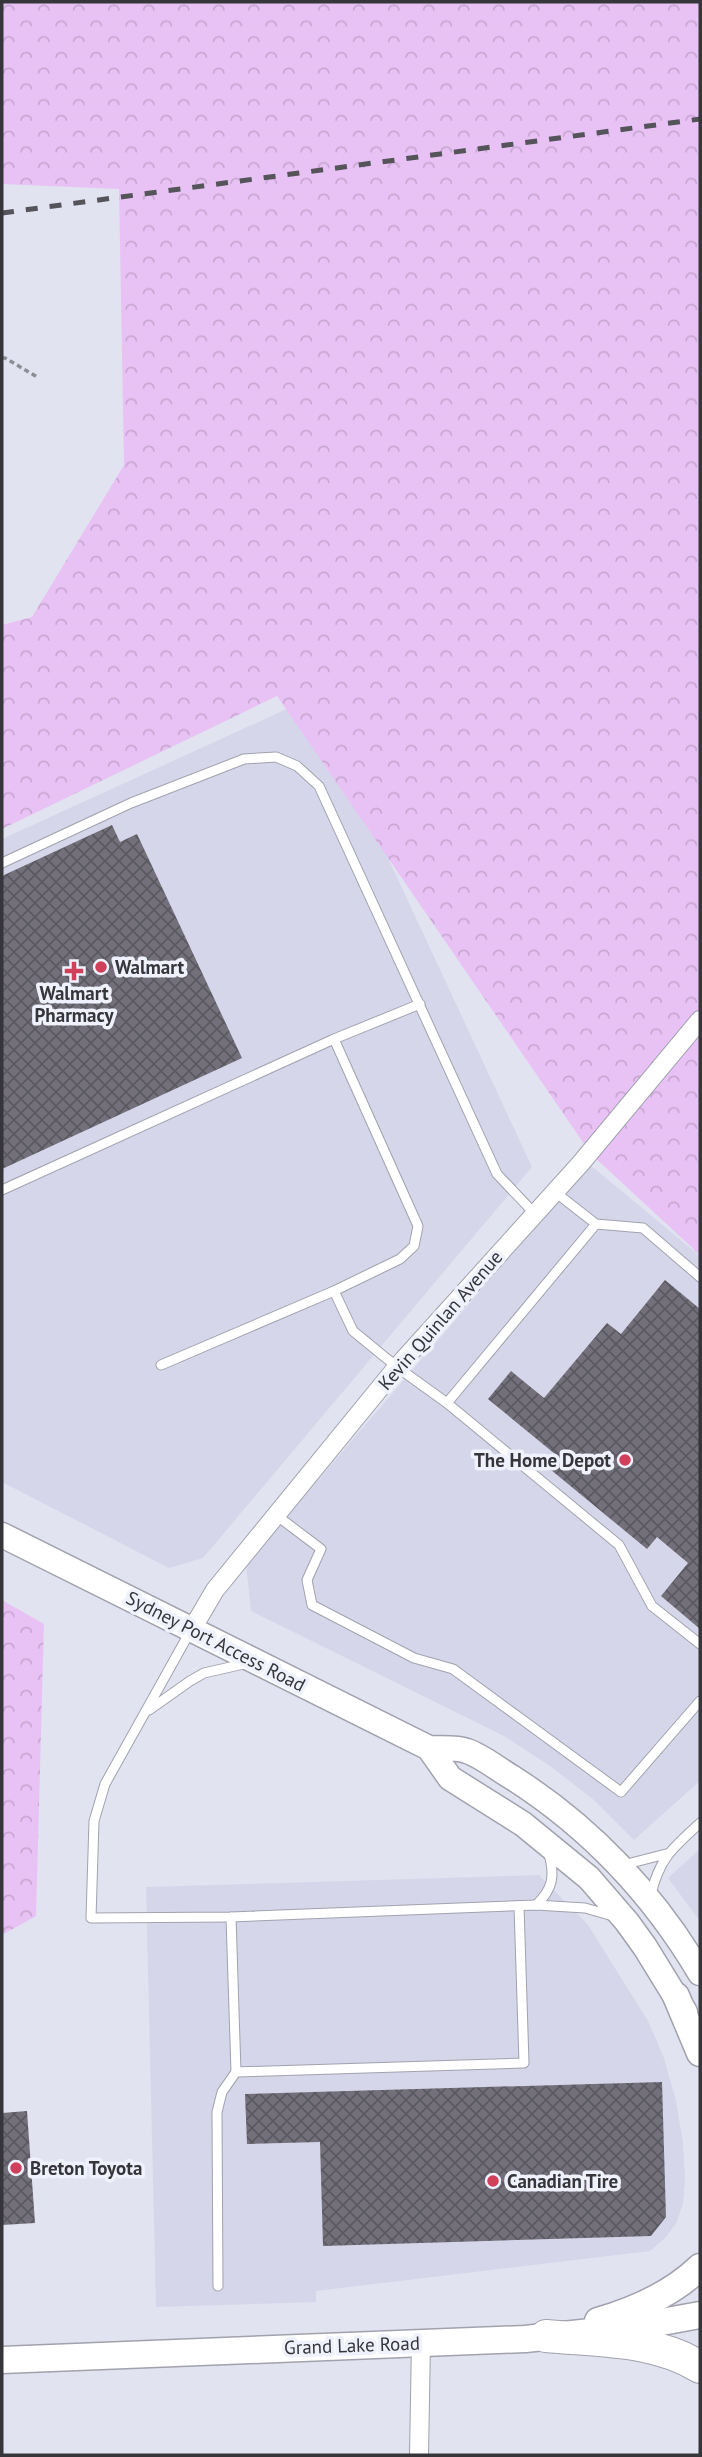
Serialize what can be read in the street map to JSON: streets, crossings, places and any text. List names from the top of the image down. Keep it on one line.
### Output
{"streets":{"main road":["Sydney Port Access Road","Grand Lake Road"],"street":["Kevin Quinlan Avenue"]},"crossings":[["Kevin Quinlan Avenue","Sydney Port Access Road"]],"places":{"other":["Walmart","The Home Depot","Breton Toyota","Canadian Tire"],"health":["Walmart Pharmacy"]}}
